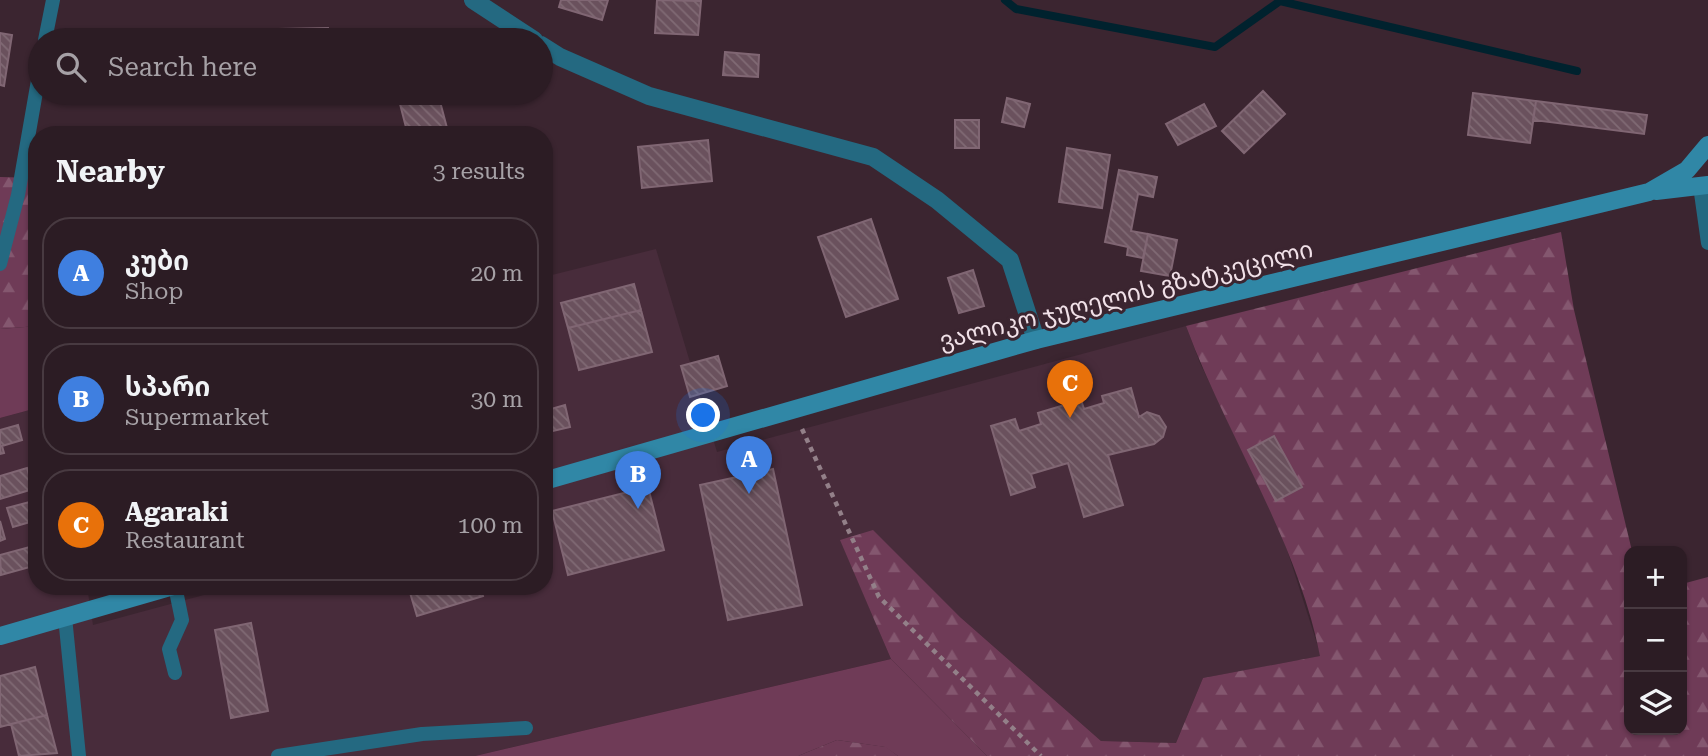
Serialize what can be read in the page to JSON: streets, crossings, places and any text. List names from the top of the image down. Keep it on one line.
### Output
{"streets":{"main road":["ვალიკო ჯუღელის გზატკეცილი"]},"page":{"search":"Search here","heading":["Nearby","3 results"],"list":[{"mark":"A","name":"კუბი","note":"Shop","value":"20 m"},{"mark":"B","name":"სპარი","note":"Supermarket","value":"30 m"},{"mark":"C","name":"Agaraki","note":"Restaurant","value":"100 m"}],"pins":["C","A","B"],"map_buttons":["+","−"]}}
